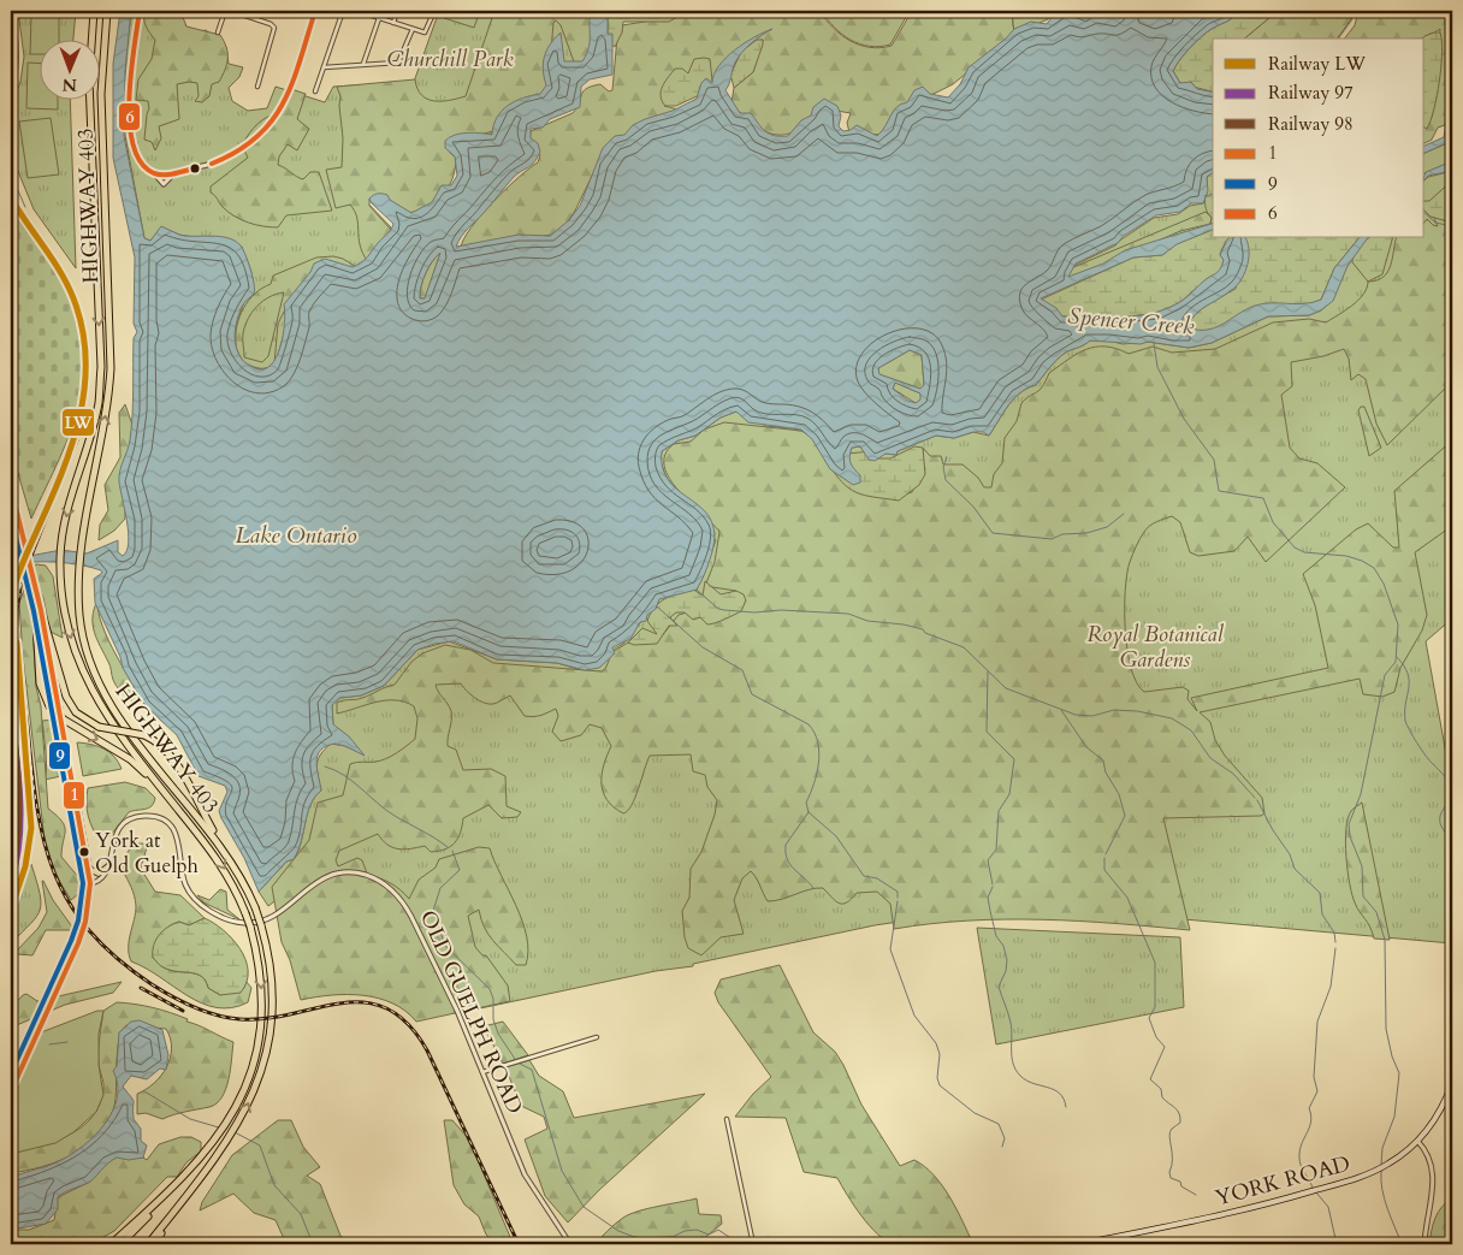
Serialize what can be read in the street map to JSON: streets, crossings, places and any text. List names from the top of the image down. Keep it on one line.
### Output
{"streets":{"highway":["HIGHWAY 403"],"main road":["YORK ROAD"],"street":["OLD GUELPH ROAD"]},"water":["Spencer Creek","Lake Ontario"],"parks":["Churchill Park","Royal Botanical Gardens"],"places":["York at Old Guelph"],"lines":["transit line 6","rail line LW","transit line 1","transit line 9","rail line 97","rail line 98"],"legend":["Railway LW","Railway 97","Railway 98","1","9","6"],"north":"bottom"}
